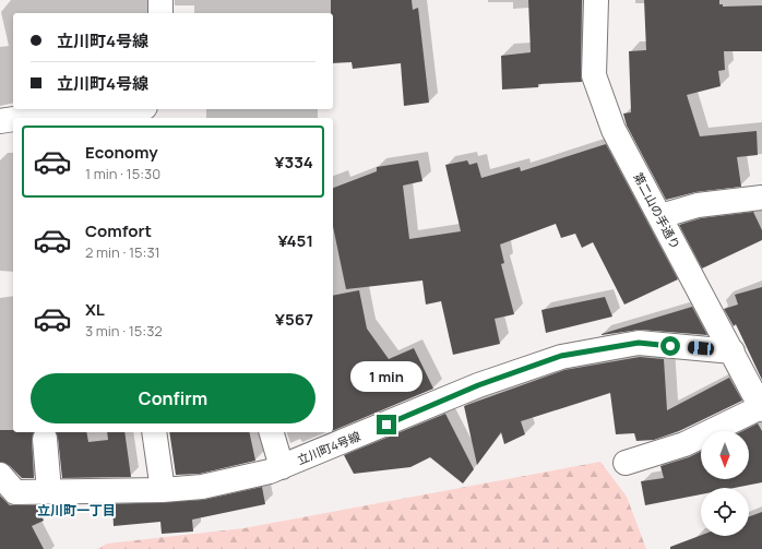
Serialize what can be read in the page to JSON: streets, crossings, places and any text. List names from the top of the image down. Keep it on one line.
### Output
{"streets":{"street":["第二山の手通り","立川町4号線"]},"crossings":[["第二山の手通り","立川町4号線"]],"districts":["立川町一丁目"],"north":"bottom","page":{"banner":["立川町4号線","立川町4号線"],"list":[{"name":"Economy","note":"1 min · 15:30","value":"¥334"},{"name":"Comfort","note":"2 min · 15:31","value":"¥451"},{"name":"XL","note":"3 min · 15:32","value":"¥567"}],"bubble":"1 min","buttons":"Confirm"}}
